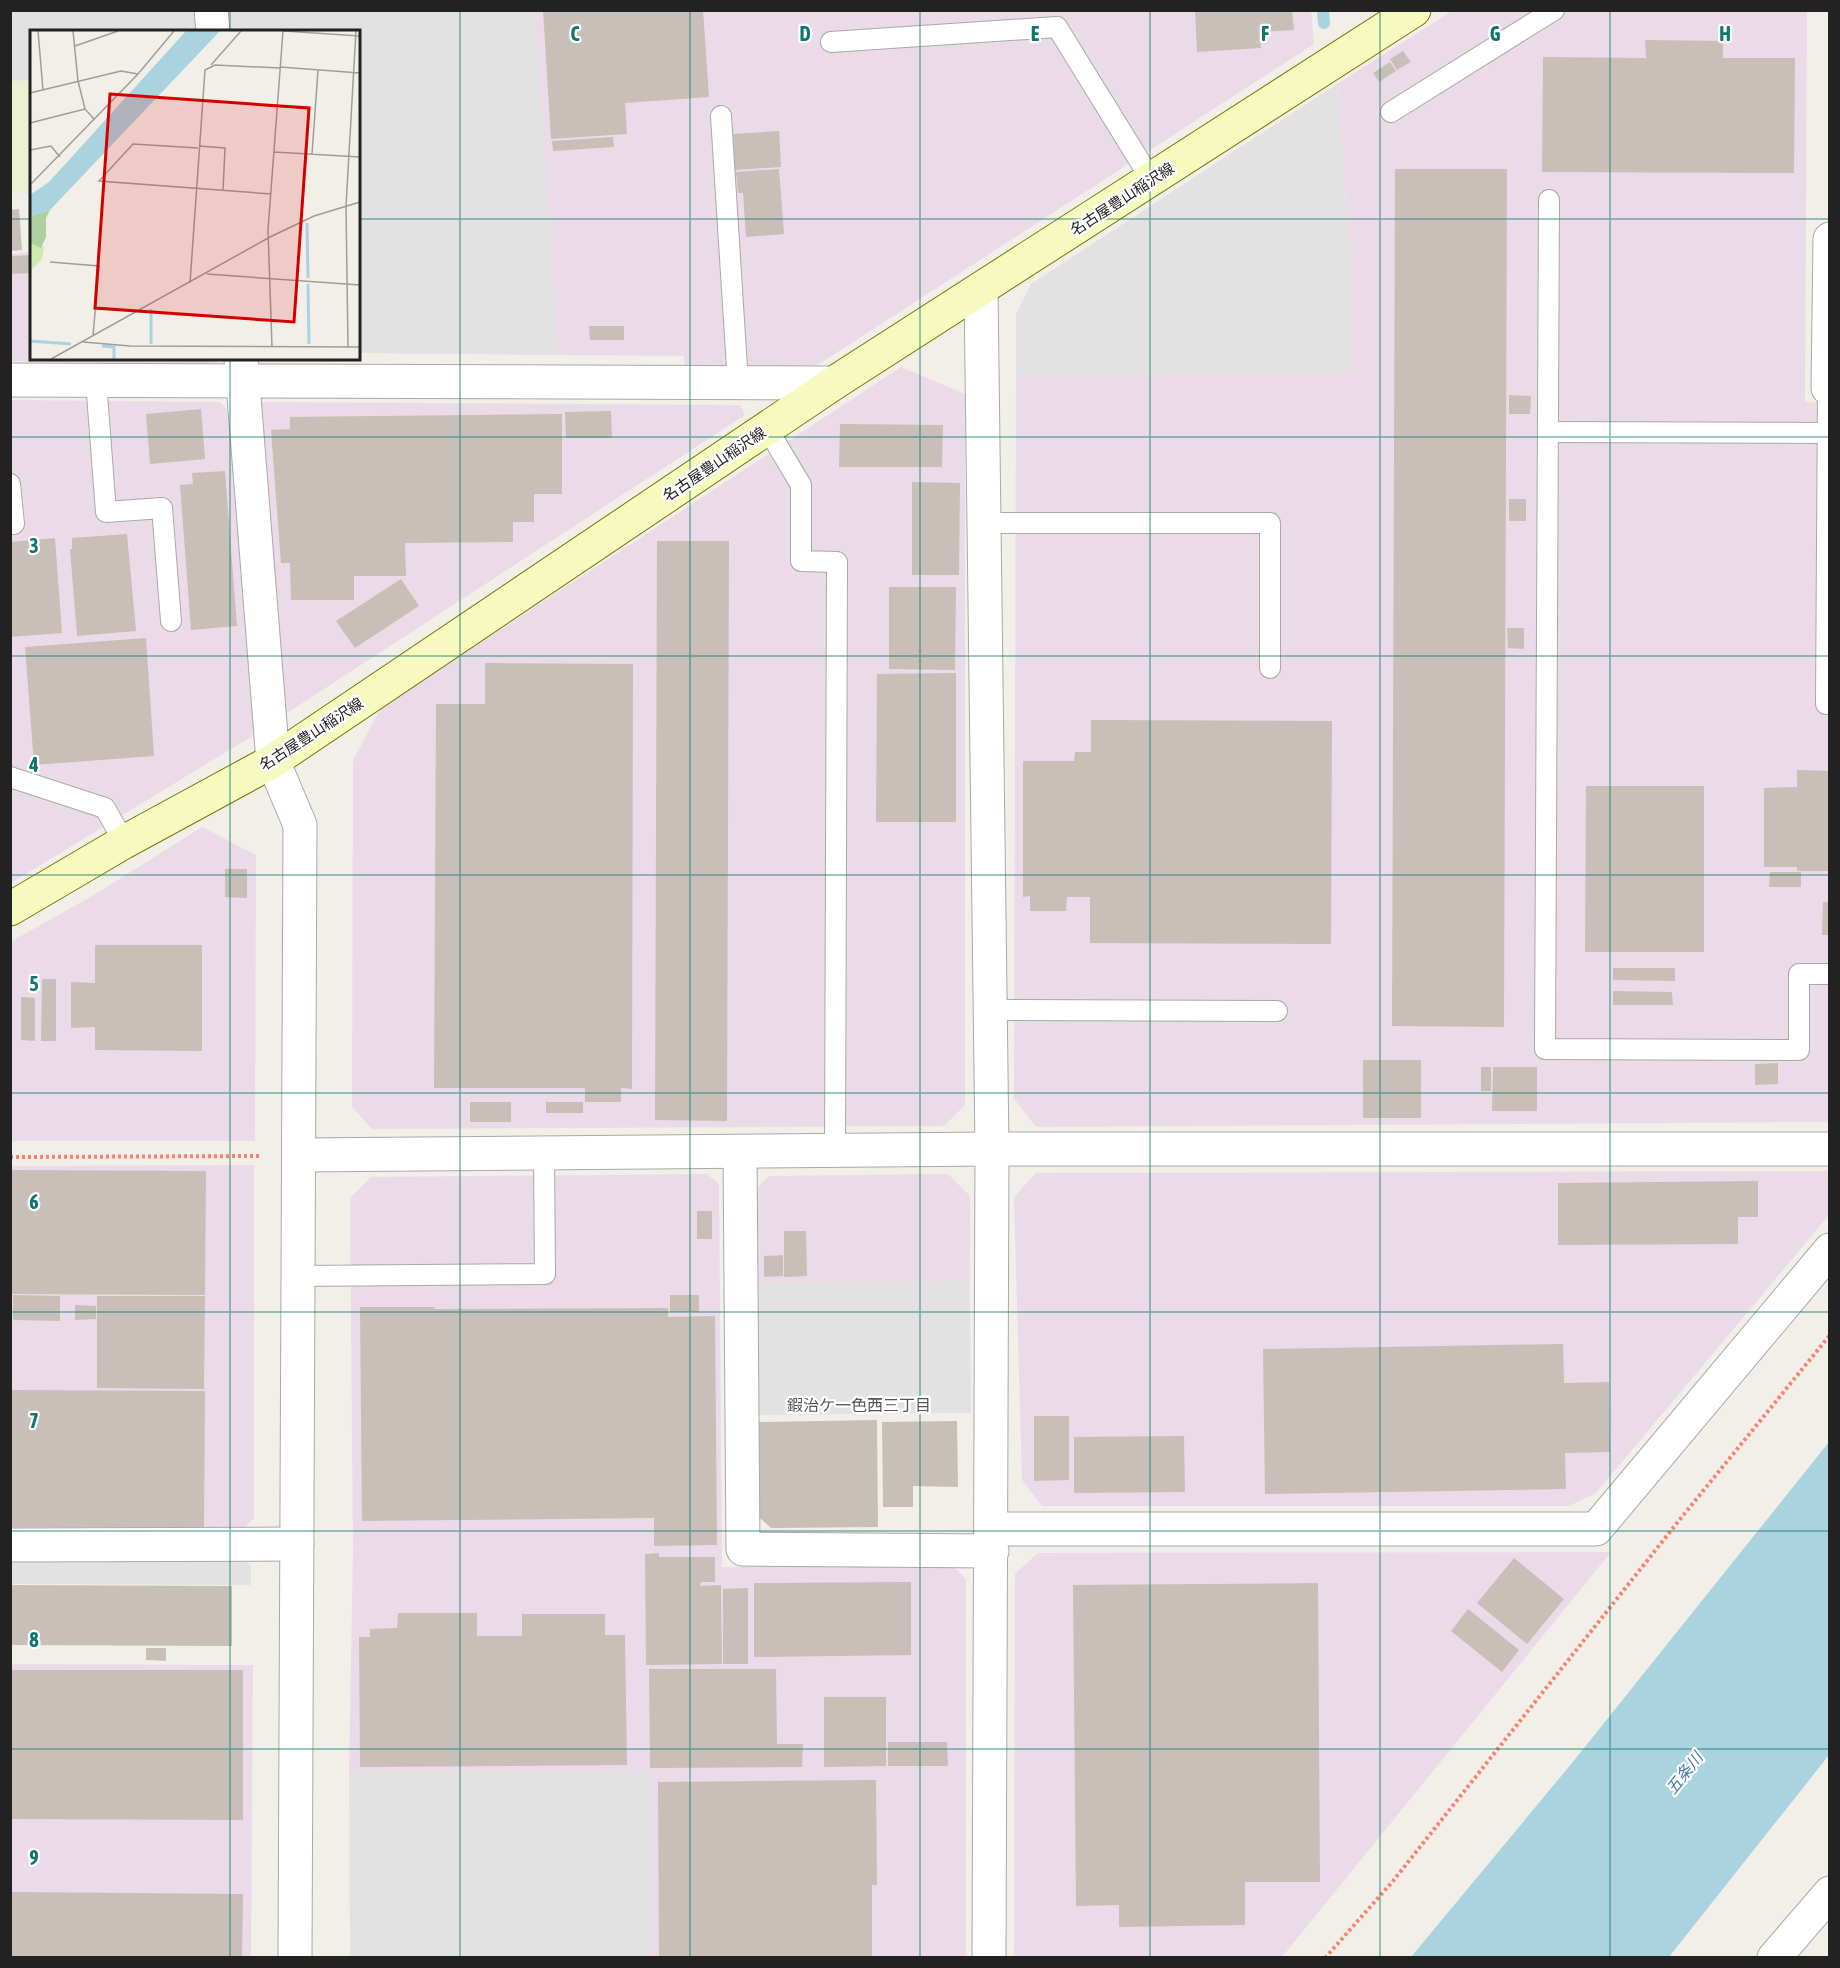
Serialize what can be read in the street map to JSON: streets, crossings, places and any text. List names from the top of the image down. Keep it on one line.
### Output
{"streets":{"main road":["名古屋豊山稲沢線"]},"districts":["鍜治ケ一色西三丁目"],"water":["五条川"],"grid":{"columns":["C","D","E","F","G","H"],"rows":["3","4","5","6","7","8","9"]}}
